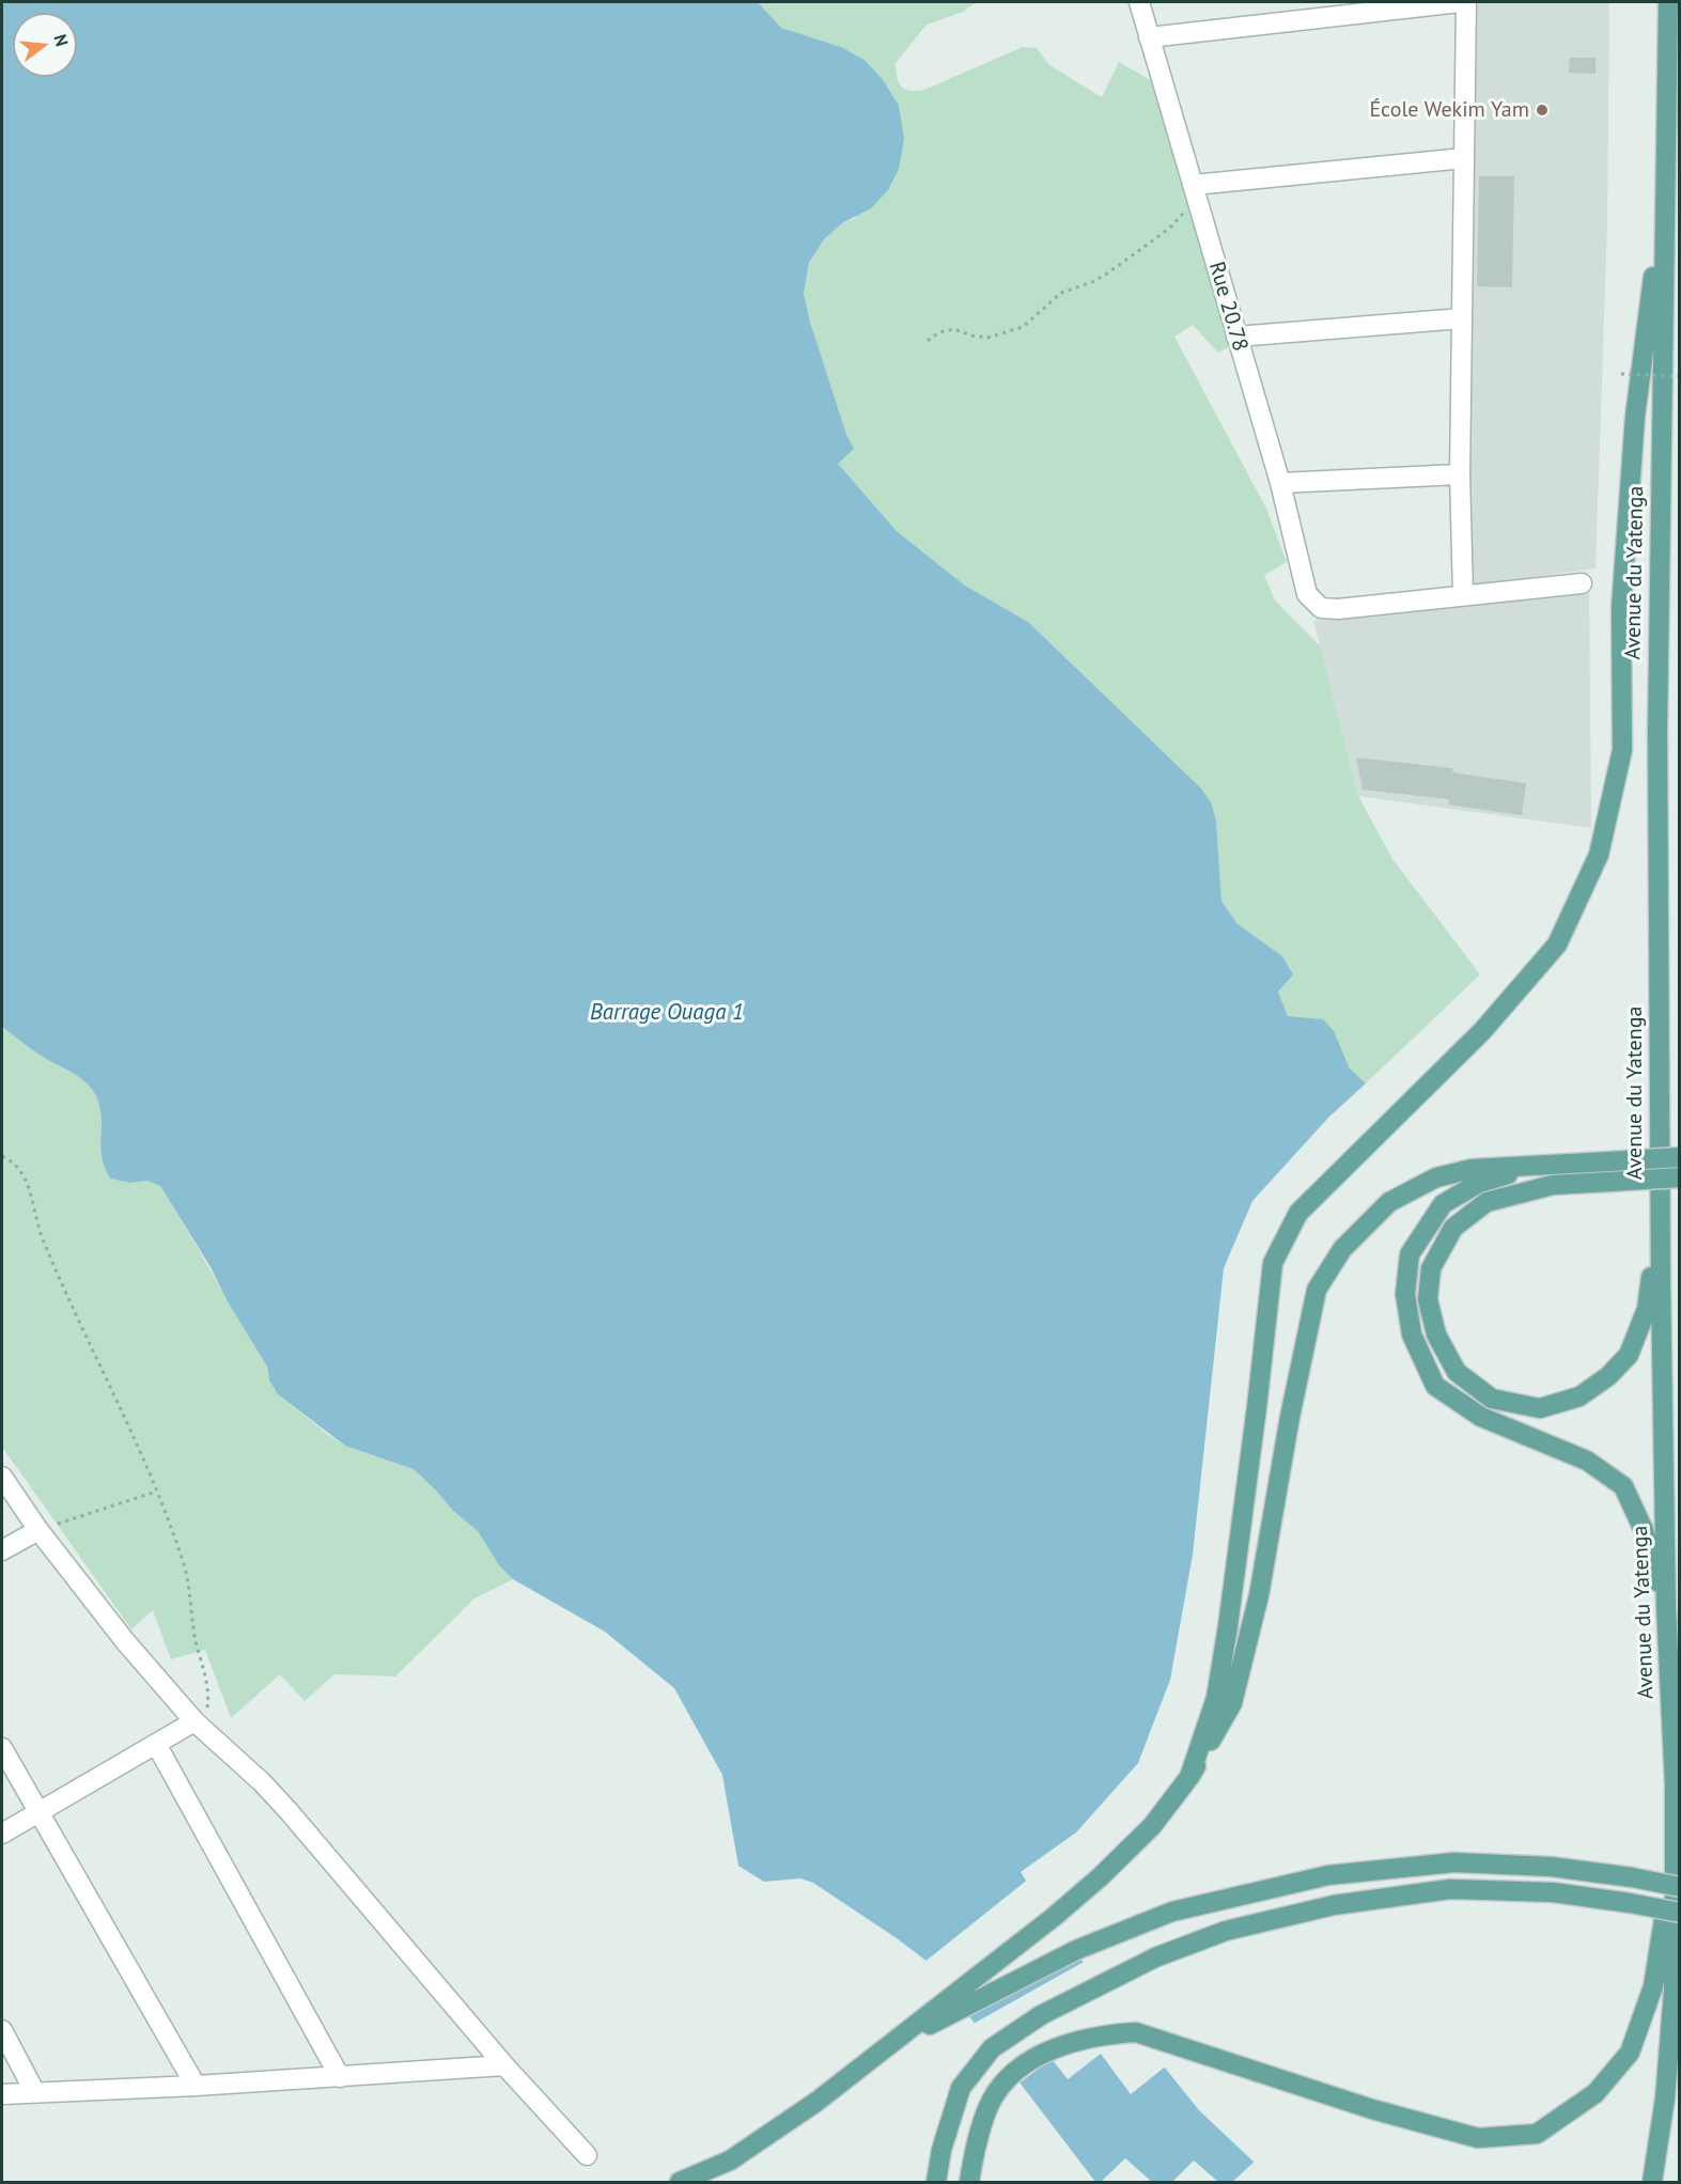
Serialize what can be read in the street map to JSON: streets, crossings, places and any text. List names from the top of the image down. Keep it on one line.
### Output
{"streets":{"main road":["Avenue du Yatenga"],"street":["Rue 20.78"]},"water":["Barrage Ouaga 1"],"places":["École Wekim Yam"],"north":"right"}
